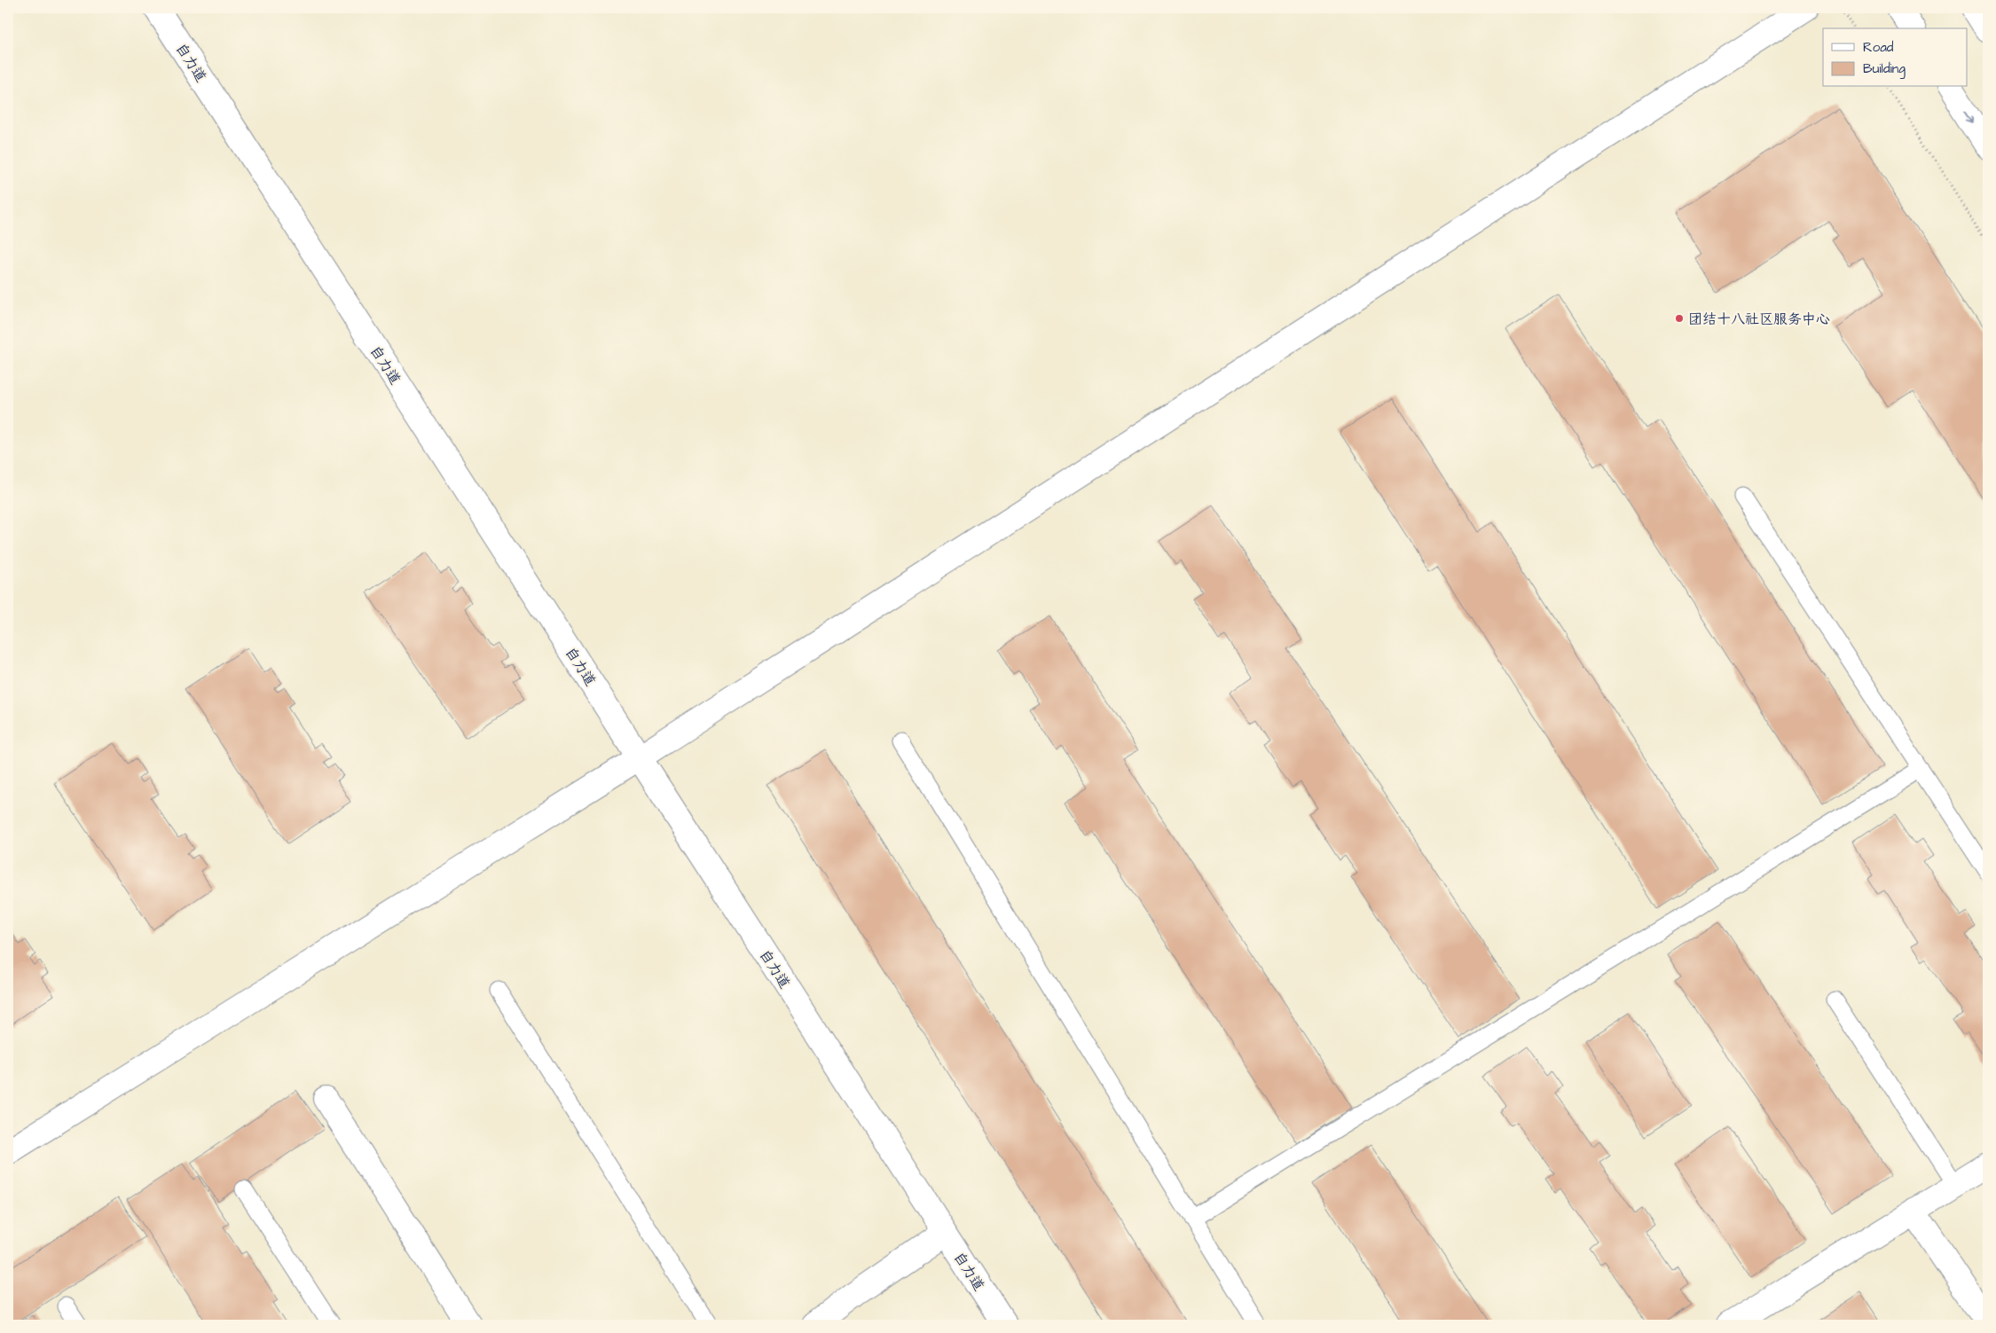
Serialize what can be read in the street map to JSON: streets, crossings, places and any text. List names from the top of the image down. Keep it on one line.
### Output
{"streets":{"street":["自力道"]},"places":["团结十八社区服务中心"],"legend":["Road","Building"]}
